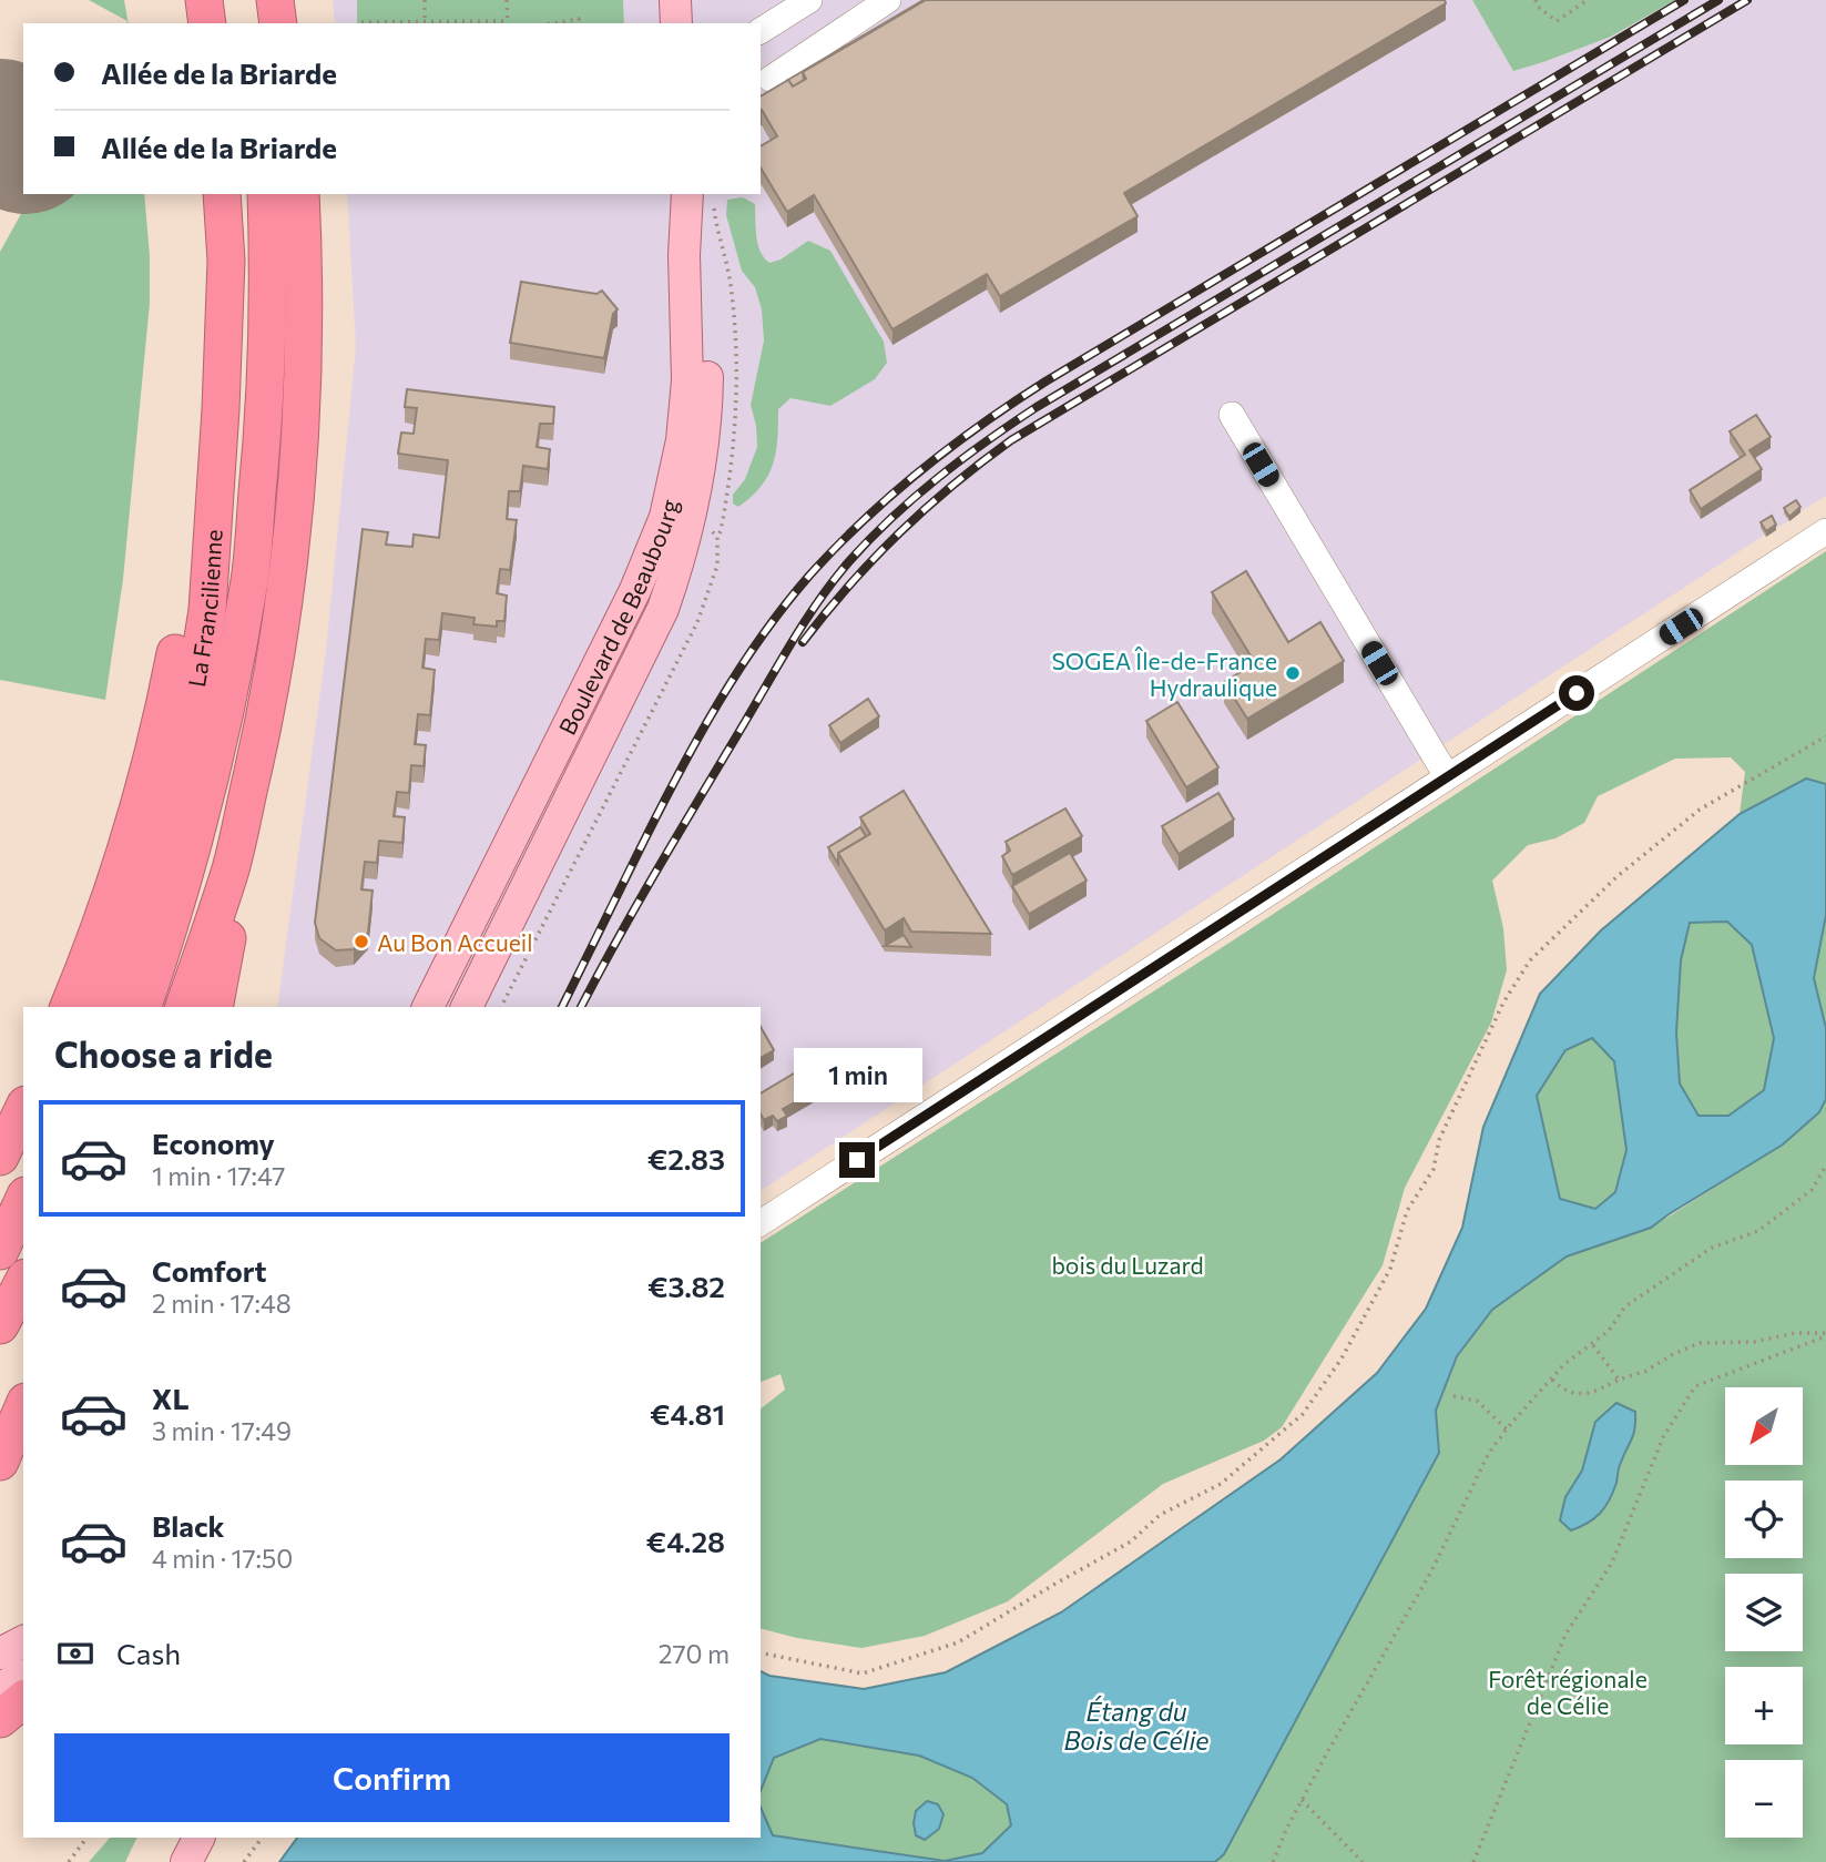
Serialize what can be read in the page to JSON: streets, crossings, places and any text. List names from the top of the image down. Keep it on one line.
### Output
{"streets":{"highway":["La Francilienne"],"main road":["Boulevard de Beaubourg"]},"water":["Étang du Bois de Célie"],"parks":["bois du Luzard","Forêt régionale de Célie"],"places":["SOGEA Île-de-France Hydraulique","Au Bon Accueil"],"north":"bottom left","page":{"banner":["Allée de la Briarde","Allée de la Briarde"],"heading":"Choose a ride","bubble":"1 min","list":[{"name":"Economy","note":"1 min · 17:47","value":"€2.83"},{"name":"Comfort","note":"2 min · 17:48","value":"€3.82"},{"name":"XL","note":"3 min · 17:49","value":"€4.81"},{"name":"Black","note":"4 min · 17:50","value":"€4.28"}],"map_buttons":["+","−"],"pay":["Cash","270 m"],"buttons":"Confirm"}}
